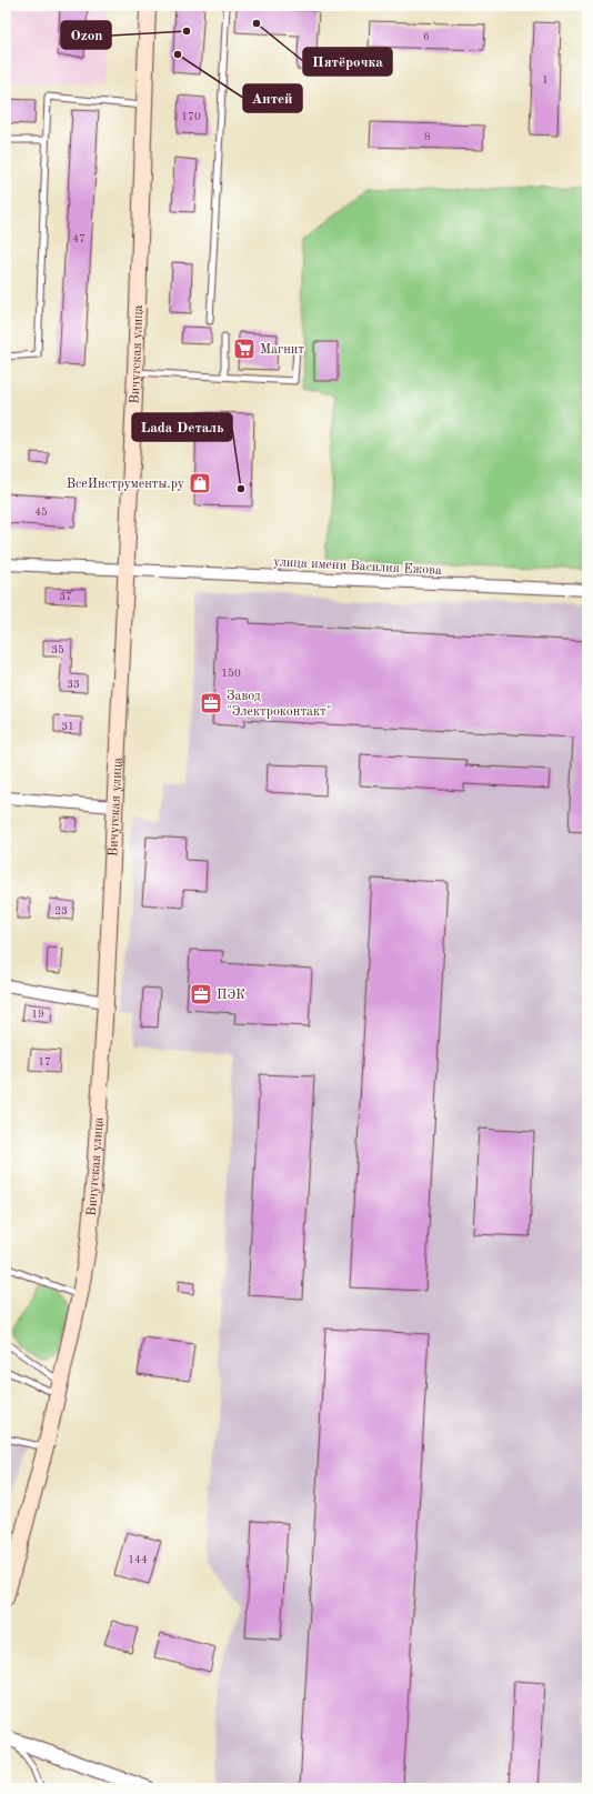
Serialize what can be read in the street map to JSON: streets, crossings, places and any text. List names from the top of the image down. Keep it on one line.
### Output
{"streets":{"main road":["Вичугская улица"],"street":["улица имени Василия Ежова"]},"crossings":[["Вичугская улица","улица имени Василия Ежова"]],"places":{"other":["Пятёрочка","Ozon","Антей","Lada Dеталь"],"supermarket":["Магнит"],"shop":["ВсеИнструменты.ру"],"office":["Завод \"Электроконтакт\"","ПЭК"]},"house_numbers":["6","1","170","8","47","45","37","35","150","33","31","23","19","17","144"]}
